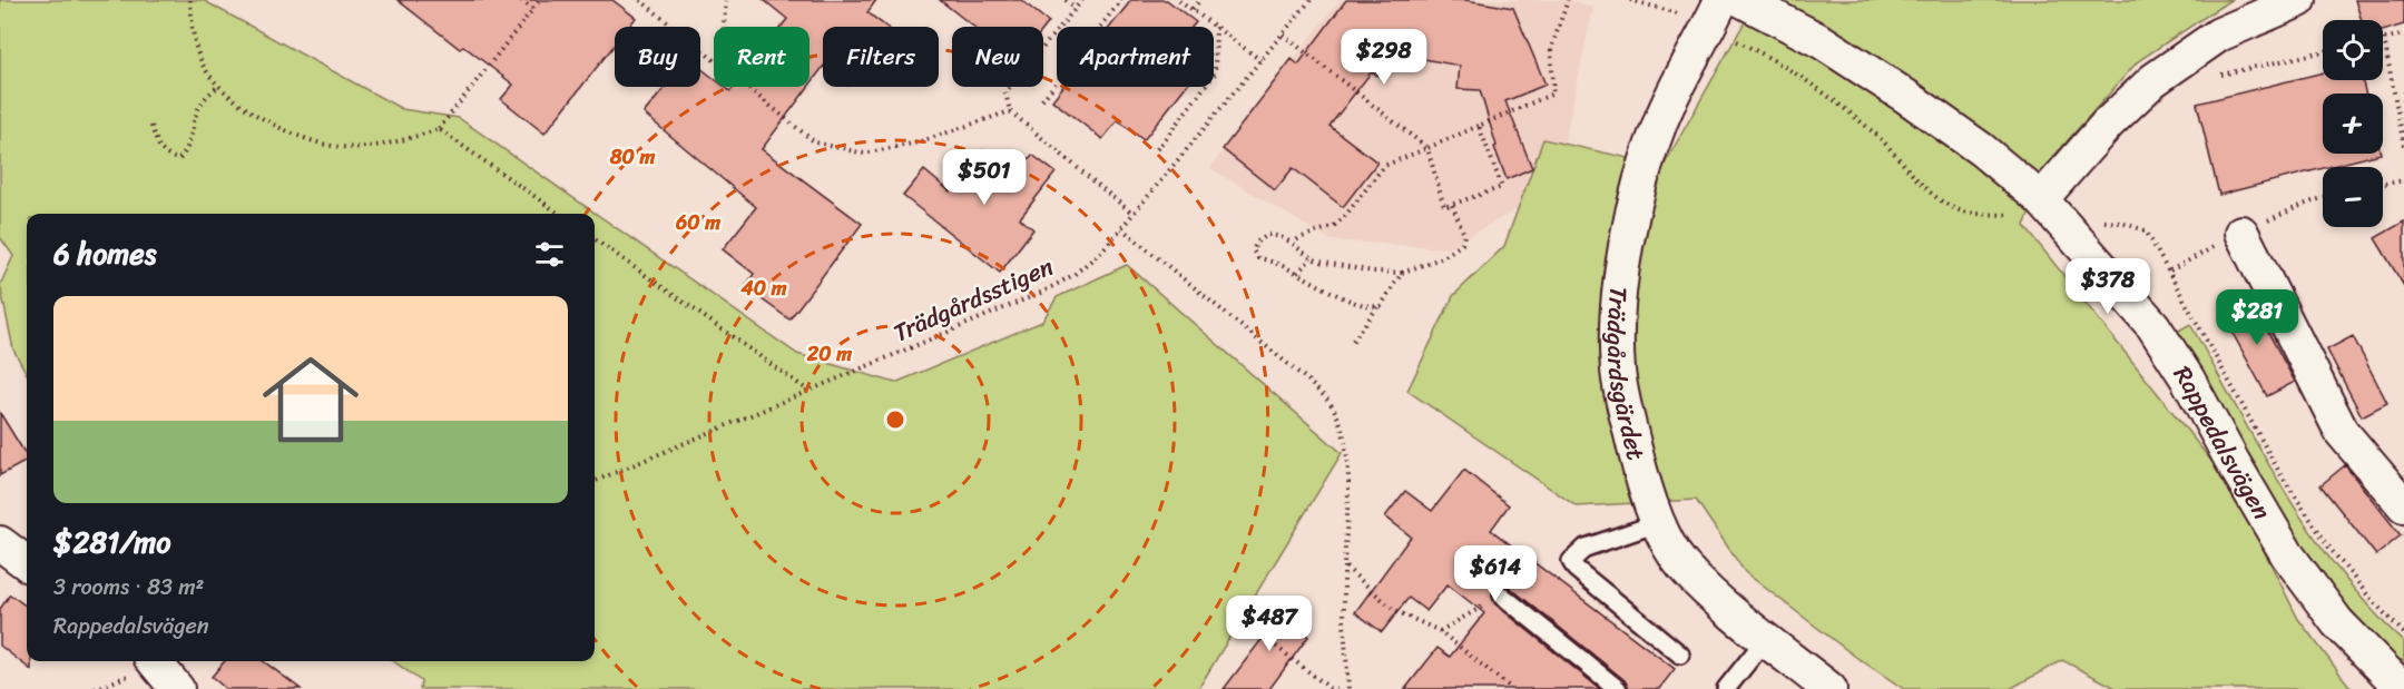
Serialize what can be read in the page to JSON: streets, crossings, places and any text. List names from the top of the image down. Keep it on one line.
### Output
{"streets":{"street":["Trädgårdsgärdet","Rappedalsvägen"],"path":["Trädgårdsstigen"]},"page":{"map_buttons":["+","−"],"chip":["Buy","Rent","Filters","New","Apartment"],"price":["$298","$501","$378","$281","$614","$487"],"heading":"6 homes","list":[{"name":"$281/mo","note":"3 rooms · 83 m² · Rappedalsvägen"}]},"rings":["80 m","60 m","40 m","20 m"]}
